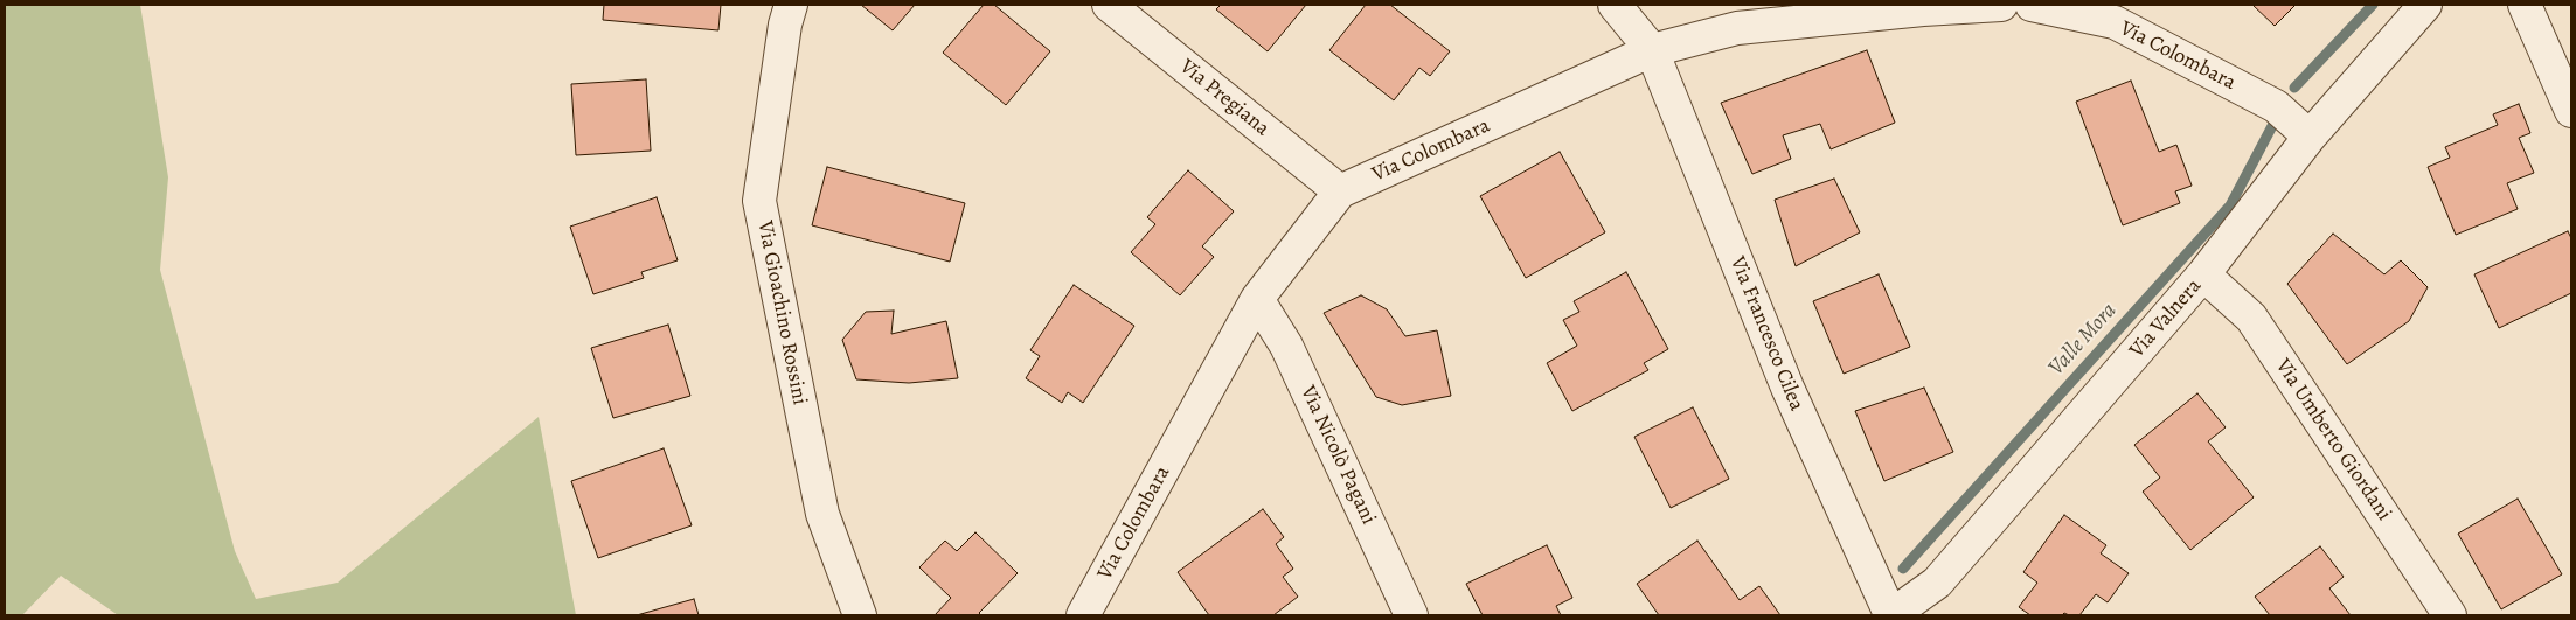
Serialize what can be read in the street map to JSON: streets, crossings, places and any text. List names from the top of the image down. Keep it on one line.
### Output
{"streets":{"street":["Via Colombara","Via Pregiana","Via Gioachino Rossini","Via Valnera","Via Francesco Cilea","Via Umberto Giordani","Via Nicolò Pagani"]},"crossings":[["Via Colombara","Via Pregiana"],["Via Colombara","Via Valnera"],["Via Colombara","Via Francesco Cilea"],["Via Colombara","Via Nicolò Pagani"],["Via Valnera","Via Francesco Cilea"],["Via Valnera","Via Umberto Giordani"]],"water":["Valle Mora"]}
